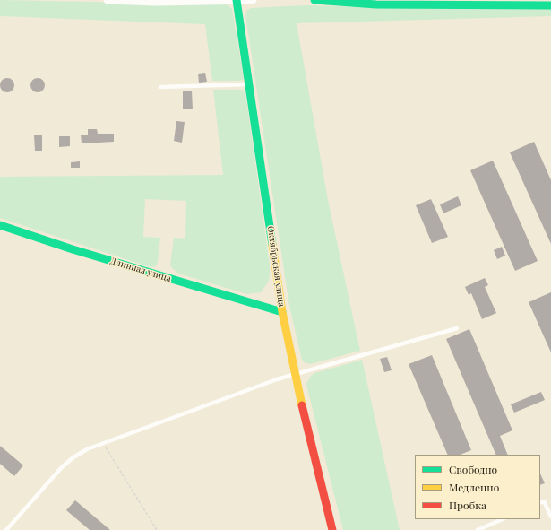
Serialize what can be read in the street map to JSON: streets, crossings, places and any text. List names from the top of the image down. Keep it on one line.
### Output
{"streets":{"street":["Октябрьская улица","Длинная улица"]},"crossings":[["Октябрьская улица","Длинная улица"]],"legend":["Свободно","Медленно","Пробка"]}
